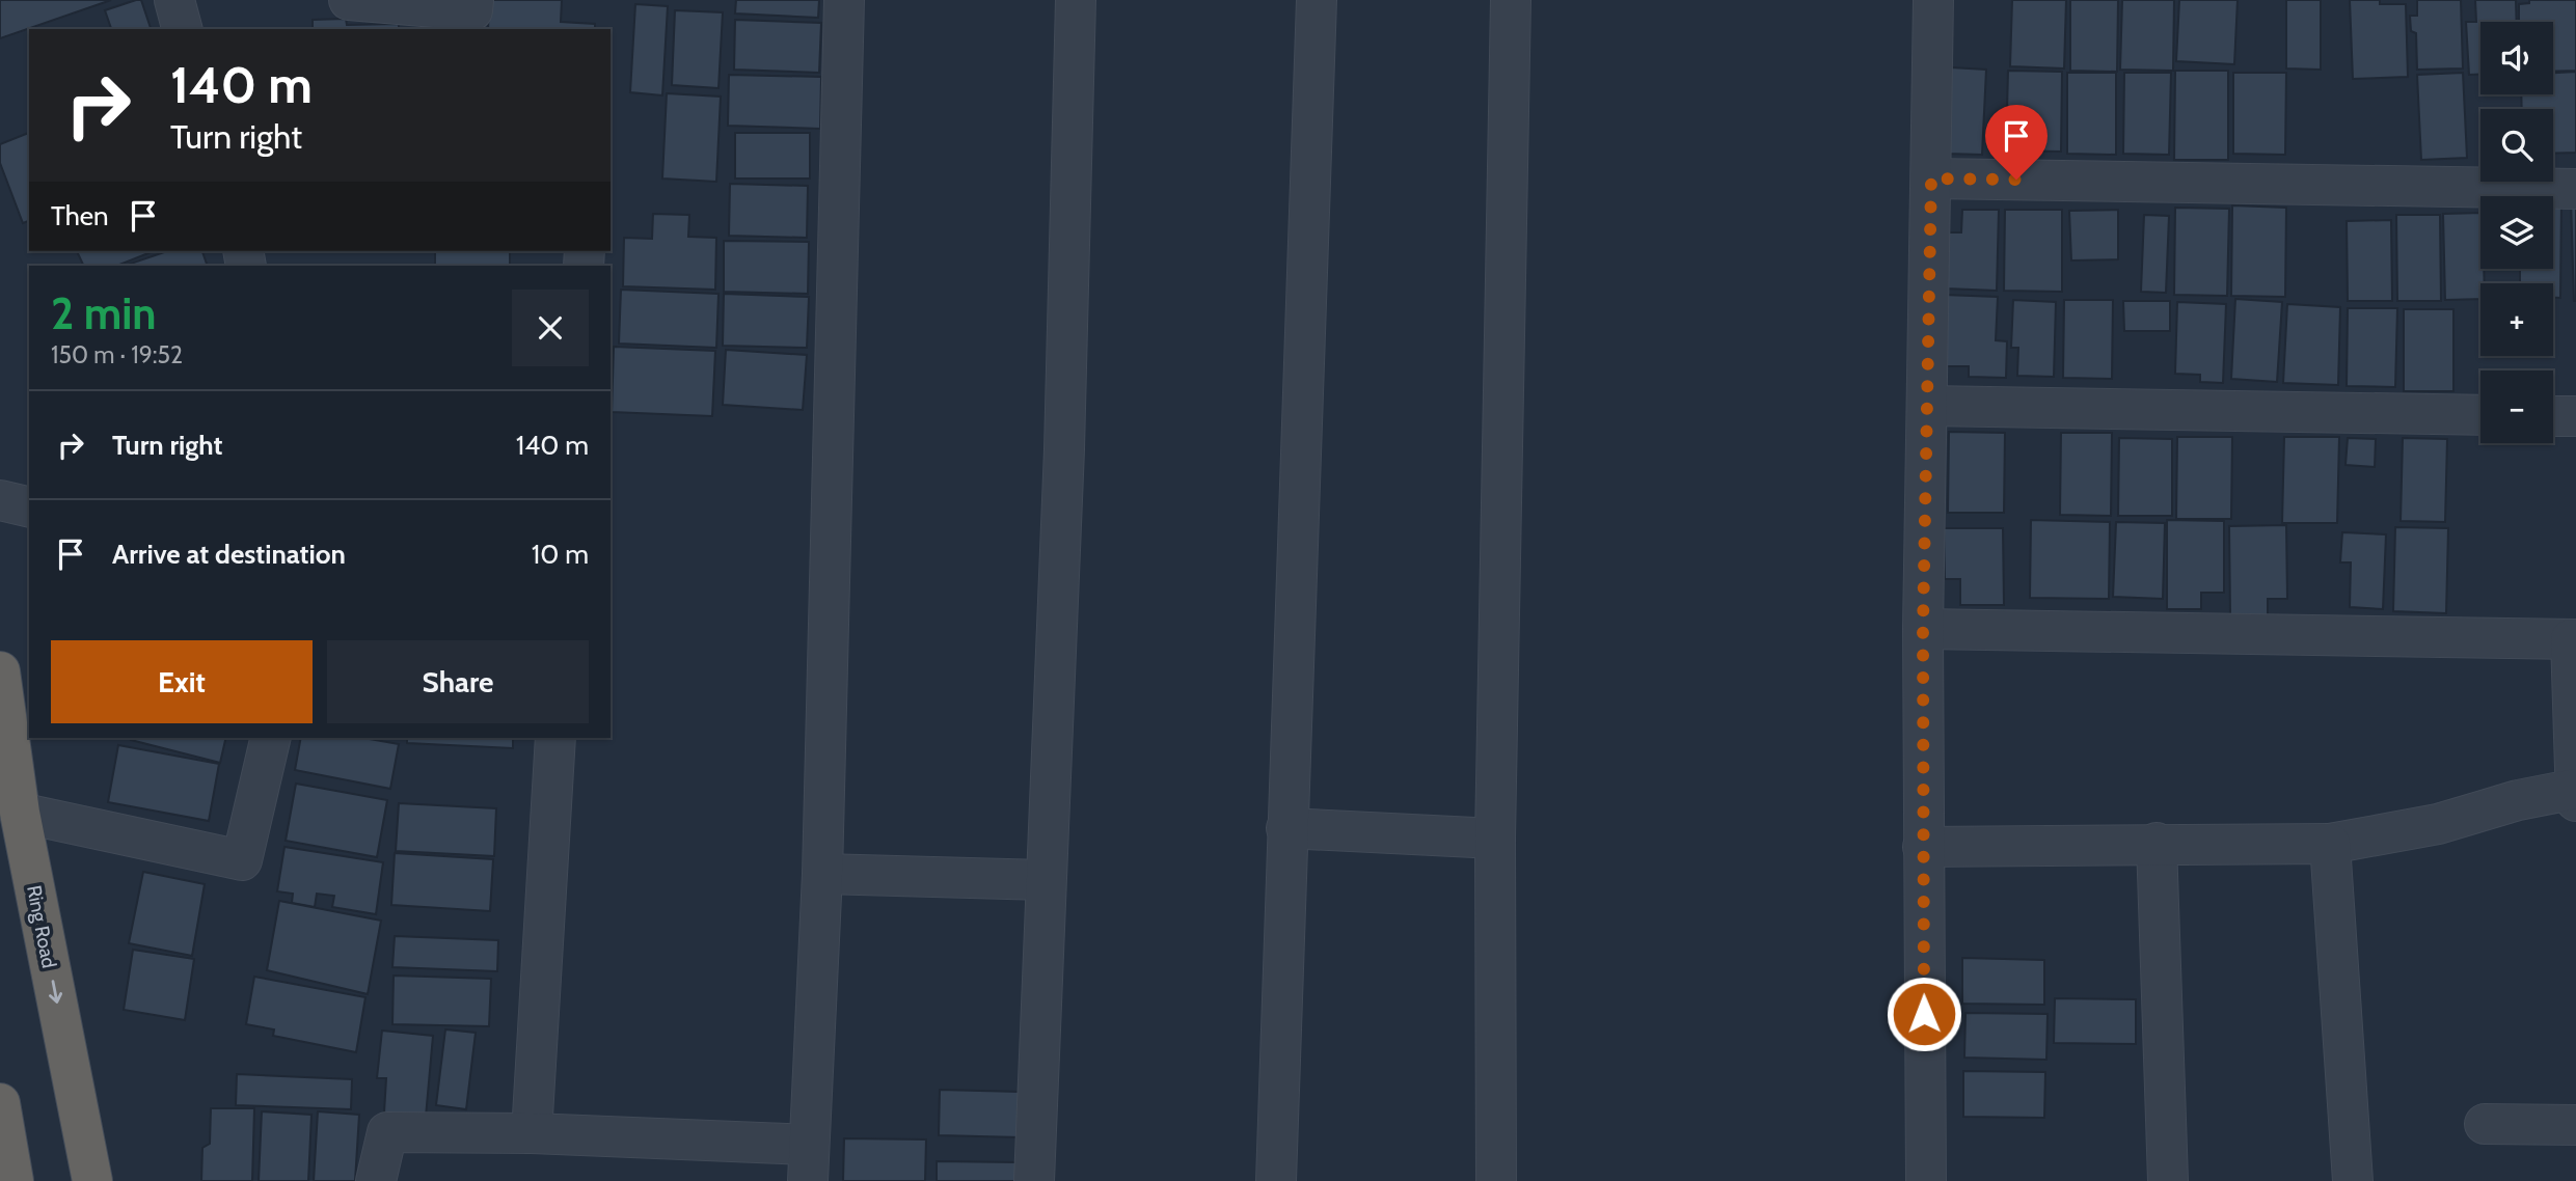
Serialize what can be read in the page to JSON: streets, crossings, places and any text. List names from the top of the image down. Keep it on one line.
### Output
{"streets":{"highway":["Ring Road"]},"one_way":["Ring Road"],"page":{"map_buttons":["+","−"],"turn":["140 m","Turn right"],"then":"Then","heading":["2 min","150 m · 19:52"],"list":[{"name":"Turn right","value":"140 m"},{"name":"Arrive at destination","value":"10 m"}],"buttons":["Exit","Share"]}}
